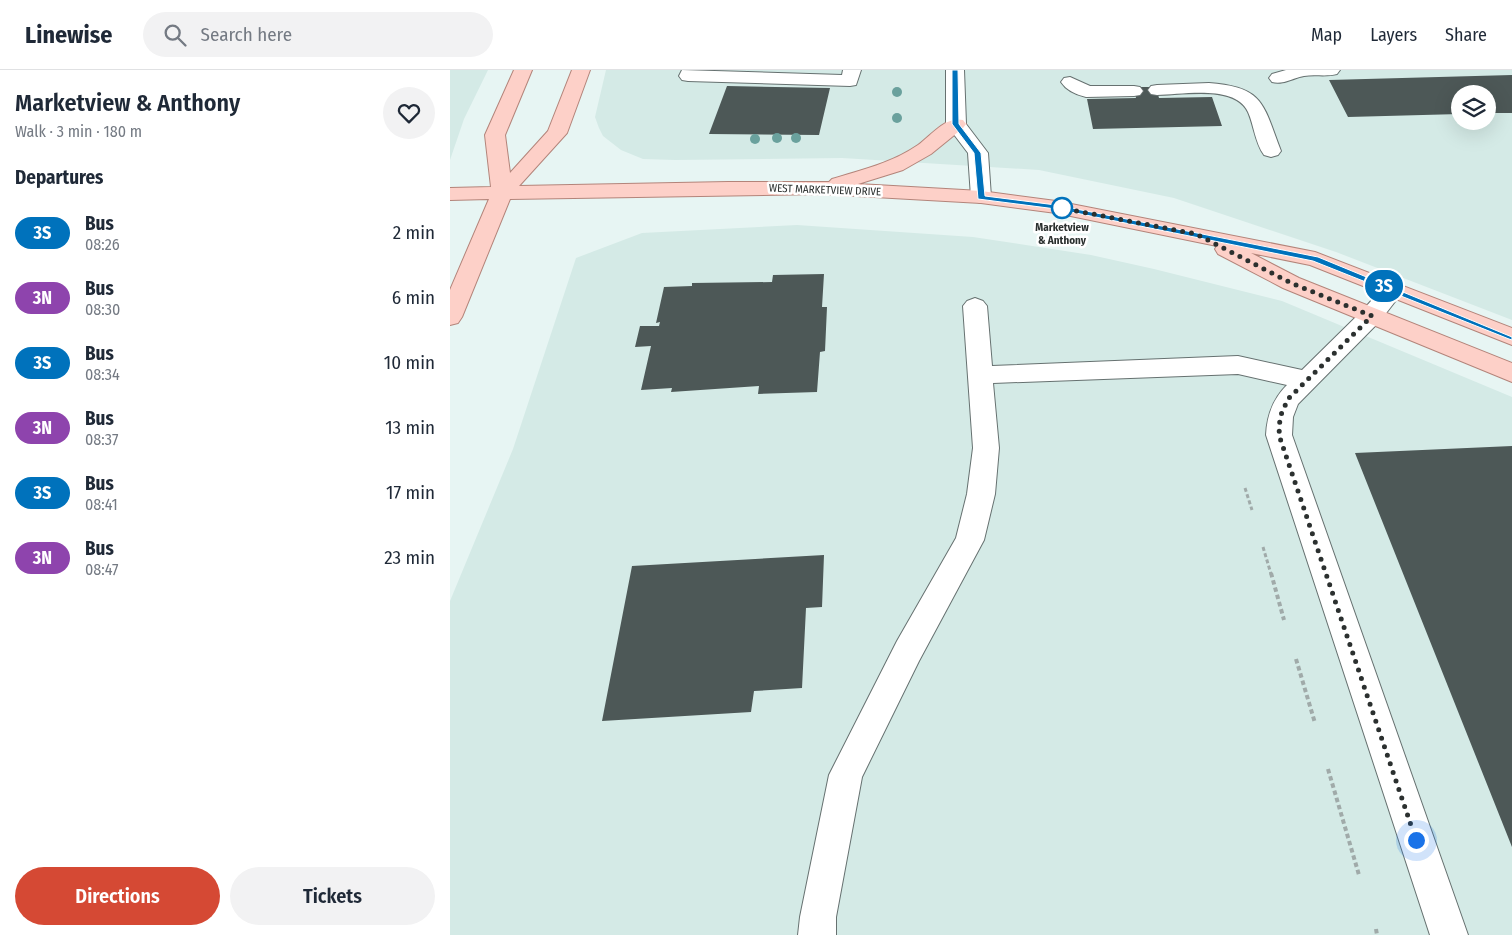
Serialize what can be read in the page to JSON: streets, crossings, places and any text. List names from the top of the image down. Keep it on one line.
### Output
{"streets":{"main road":["WEST MARKETVIEW DRIVE"]},"places":["Marketview & Anthony"],"lines":["bus line 3S"],"page":{"header":"Linewise","search":"Search here","nav":["Map","Layers","Share"],"heading":[["Marketview & Anthony","Walk · 3 min · 180 m"],"Departures"],"on_map":"3S","list":[{"mark":"3S","name":"Bus","note":"08:26","value":"2 min"},{"mark":"3N","name":"Bus","note":"08:30","value":"6 min"},{"mark":"3S","name":"Bus","note":"08:34","value":"10 min"},{"mark":"3N","name":"Bus","note":"08:37","value":"13 min"},{"mark":"3S","name":"Bus","note":"08:41","value":"17 min"},{"mark":"3N","name":"Bus","note":"08:47","value":"23 min"}],"buttons":["Directions","Tickets"]}}
